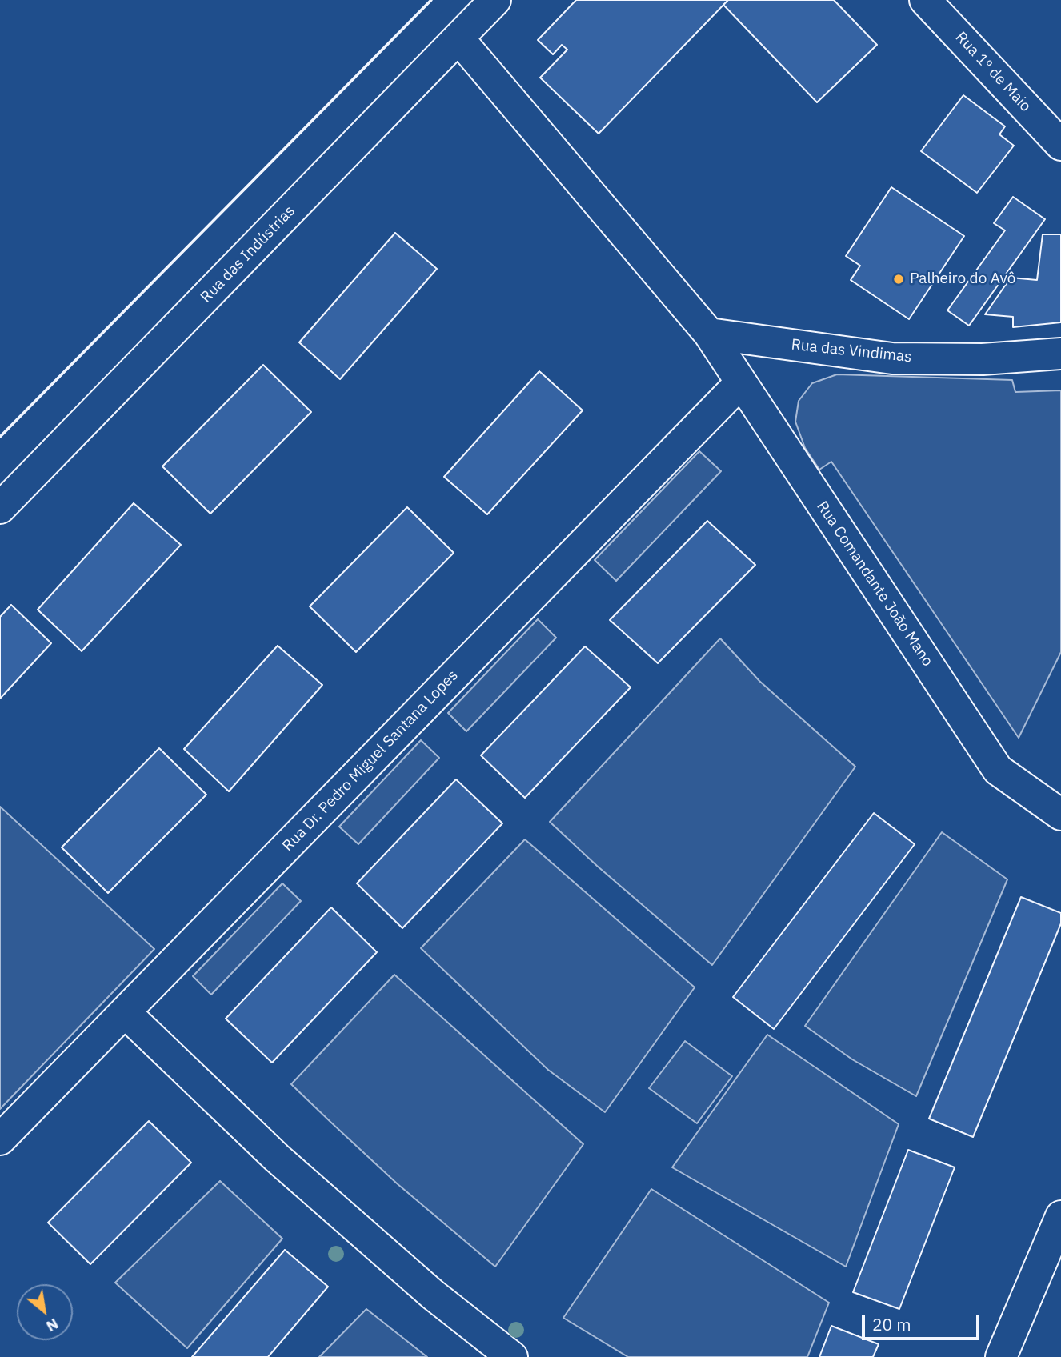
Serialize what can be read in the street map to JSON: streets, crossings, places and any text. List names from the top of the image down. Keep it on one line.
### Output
{"streets":{"street":["Rua 1º de Maio","Rua das Indústrias","Rua das Vindimas","Rua Comandante João Mano","Rua Dr. Pedro Miguel Santana Lopes"]},"crossings":[["Rua das Indústrias","Rua Comandante João Mano"],["Rua das Vindimas","Rua Comandante João Mano"],["Rua Comandante João Mano","Rua Dr. Pedro Miguel Santana Lopes"]],"places":["Palheiro do Avô"],"scale_bar":"20 m","north":"bottom right"}
